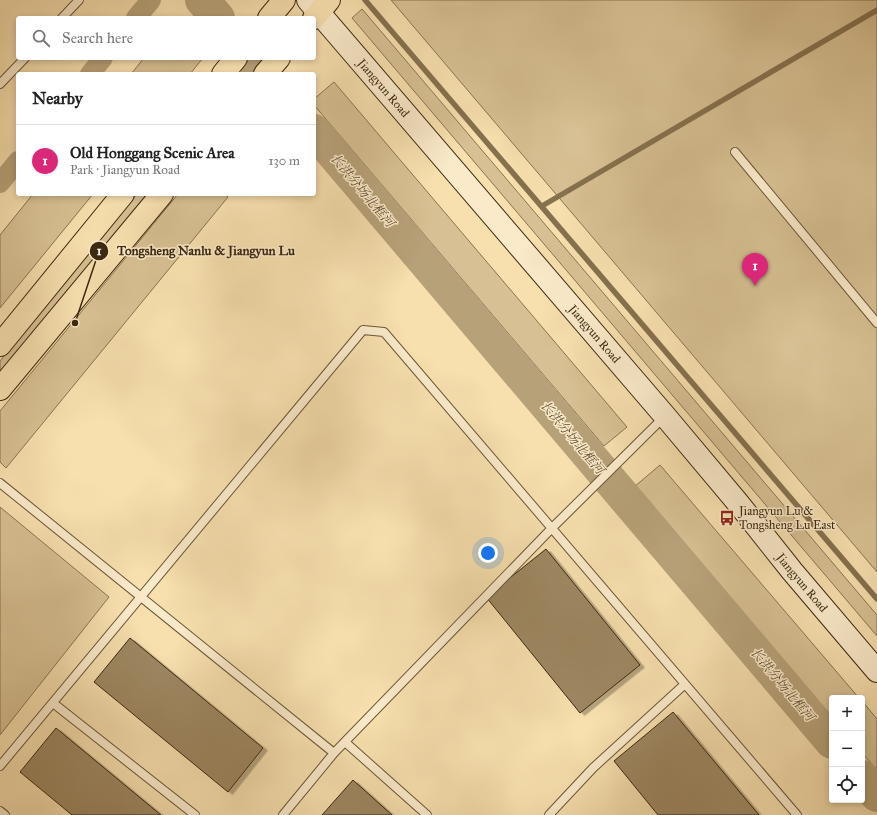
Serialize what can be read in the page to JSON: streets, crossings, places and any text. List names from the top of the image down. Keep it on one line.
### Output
{"streets":{"street":["Jiangyun Road"]},"water":["长洪分场北框河"],"places":{"other":["Tongsheng Nanlu & Jiangyun Lu"],"bus stop":["Jiangyun Lu & Tongsheng Lu East"]},"page":{"search":"Search here","heading":"Nearby","list":[{"mark":"1","name":"Old Honggang Scenic Area","note":"Park · Jiangyun Road","value":"130 m"}],"pins":"1","map_buttons":["+","−"]}}
